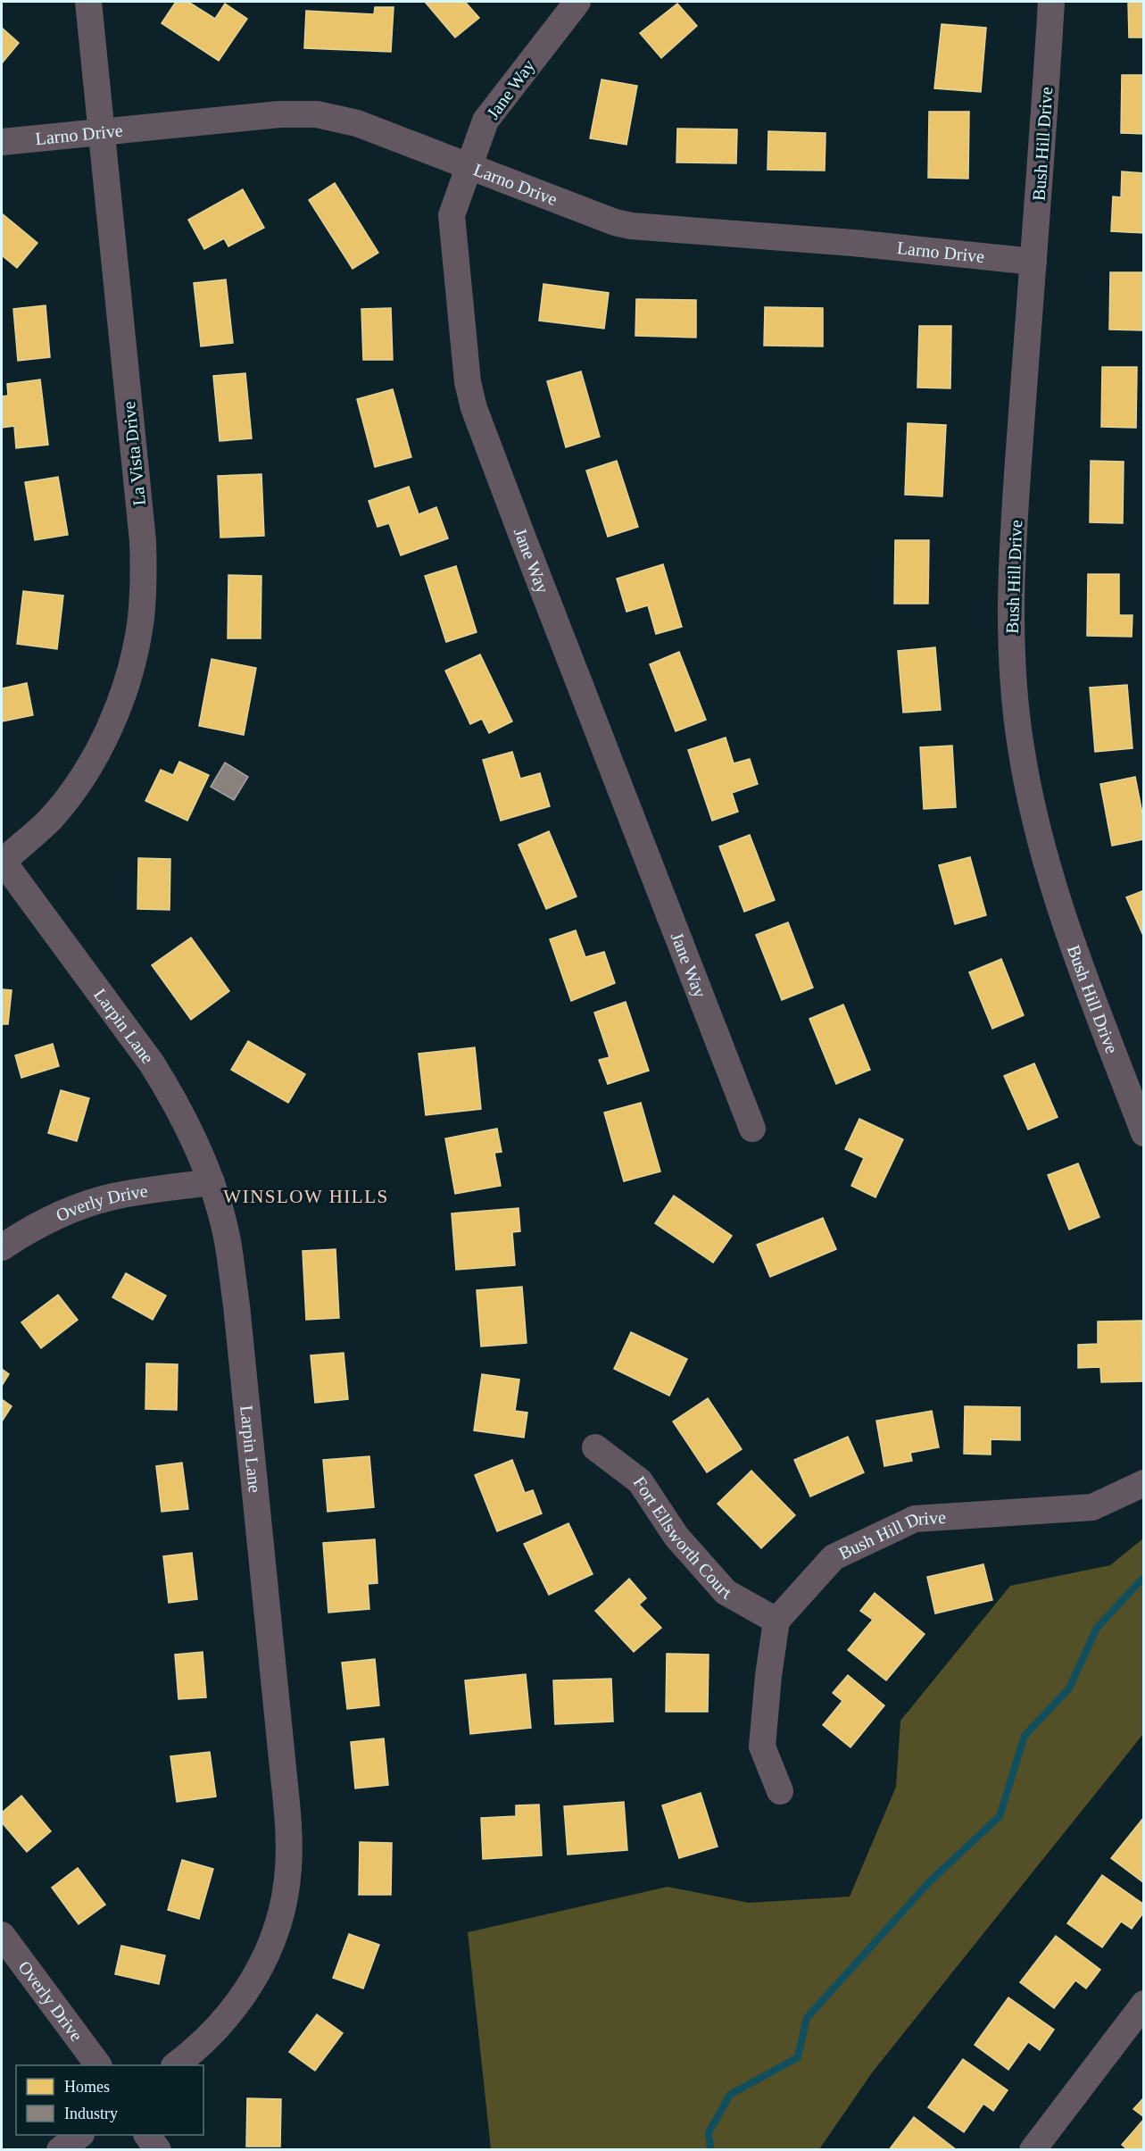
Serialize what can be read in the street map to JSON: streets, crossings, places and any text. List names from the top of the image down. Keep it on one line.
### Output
{"streets":{"street":["Jane Way","Larno Drive","Bush Hill Drive","La Vista Drive","Larpin Lane","Overly Drive","Fort Ellsworth Court"]},"crossings":[["Jane Way","Larno Drive"],["Larno Drive","Bush Hill Drive"],["Larno Drive","La Vista Drive"],["Bush Hill Drive","Fort Ellsworth Court"],["La Vista Drive","Larpin Lane"],["Larpin Lane","Overly Drive"]],"districts":["WINSLOW HILLS"],"legend":["Homes","Industry"]}
